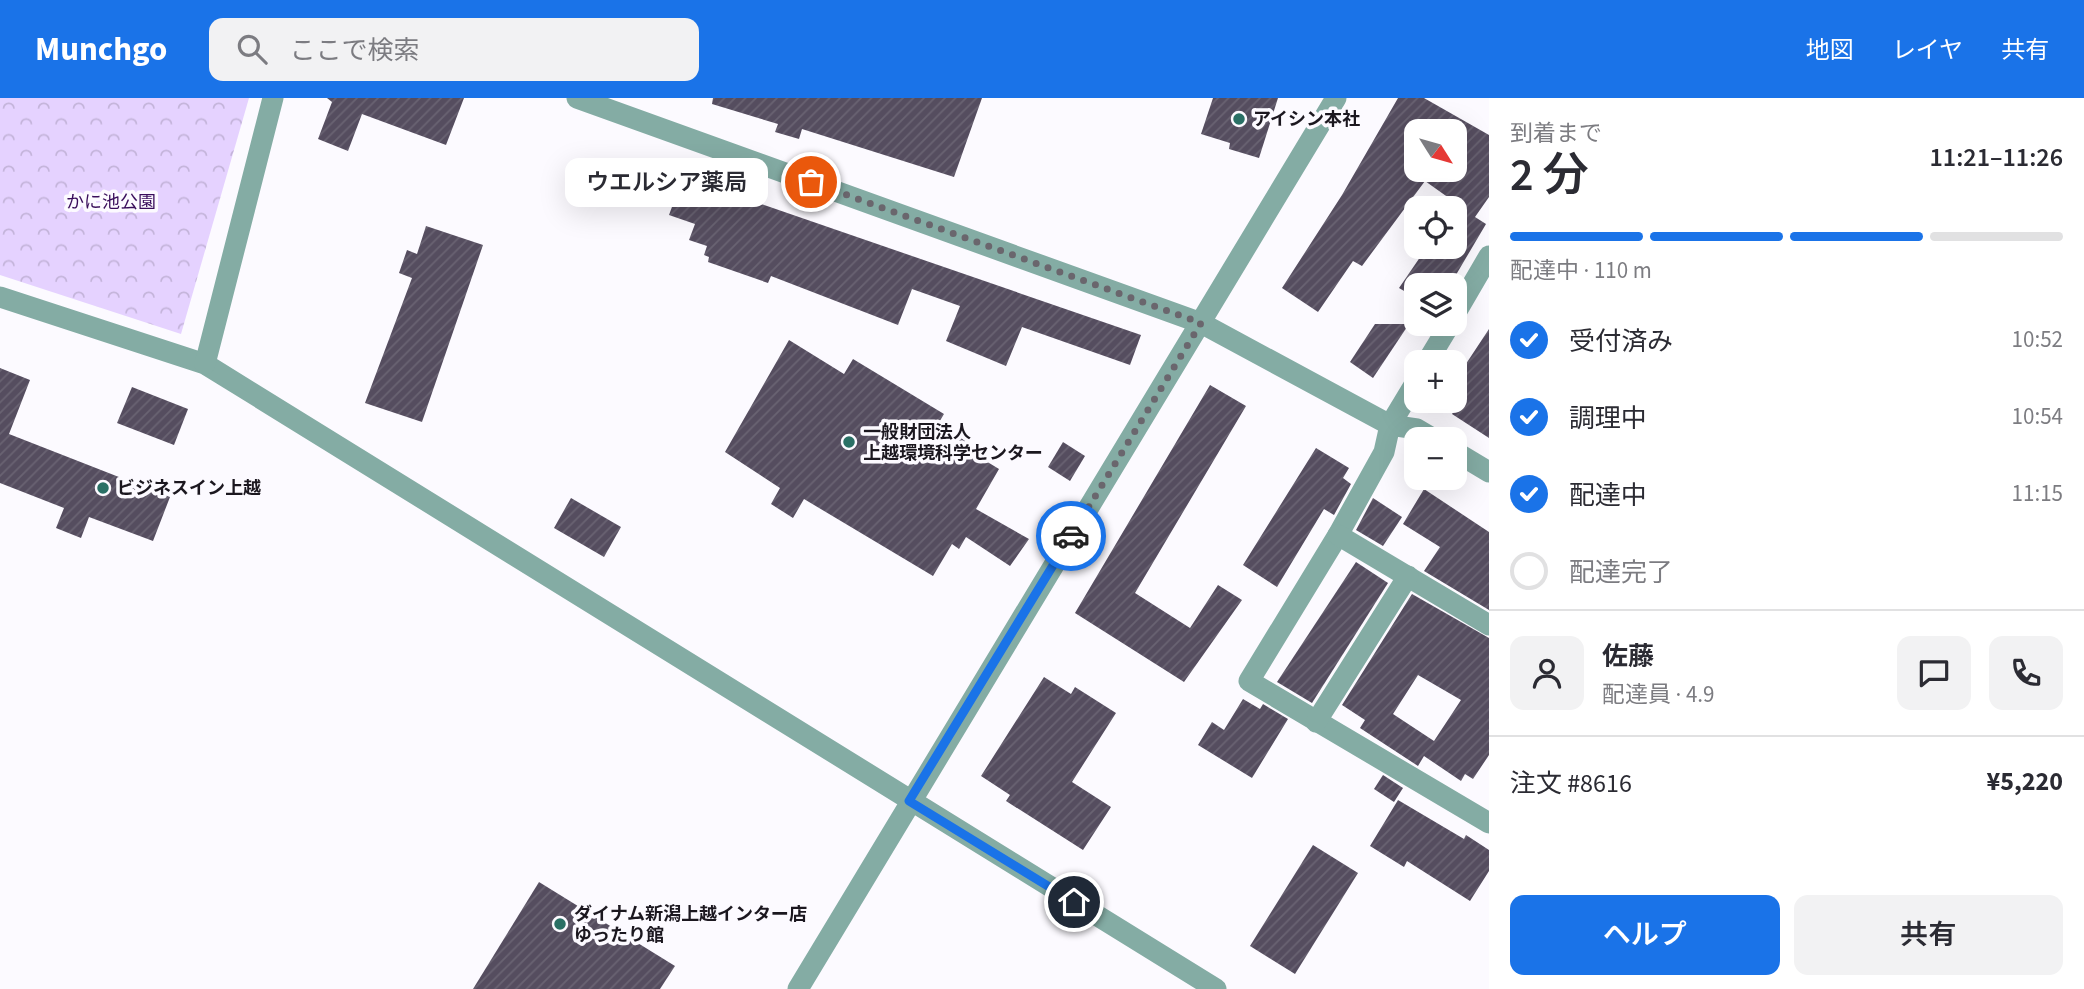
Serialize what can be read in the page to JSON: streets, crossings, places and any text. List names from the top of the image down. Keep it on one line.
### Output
{"parks":["かに池公園"],"places":["アイシン本社","ウエルシア薬局","一般財団法人 上越環境科学センター","ビジネスイン上越","ダイナム新潟上越インター店 ゆったり館"],"north":"bottom right","page":{"header":"Munchgo","search":"ここで検索","nav":["地図","レイヤ","共有"],"heading":["2 分","到着まで","11:21–11:26"],"panel":["佐藤","配達員 · 4.9","注文 #8616","¥5,220"],"map_buttons":["+","−"],"bubble":"ウエルシア薬局","bar":"配達中 · 110 m","list":[["受付済み","10:52"],["調理中","10:54"],["配達中","11:15"],"配達完了"],"buttons":["ヘルプ","共有"]}}
